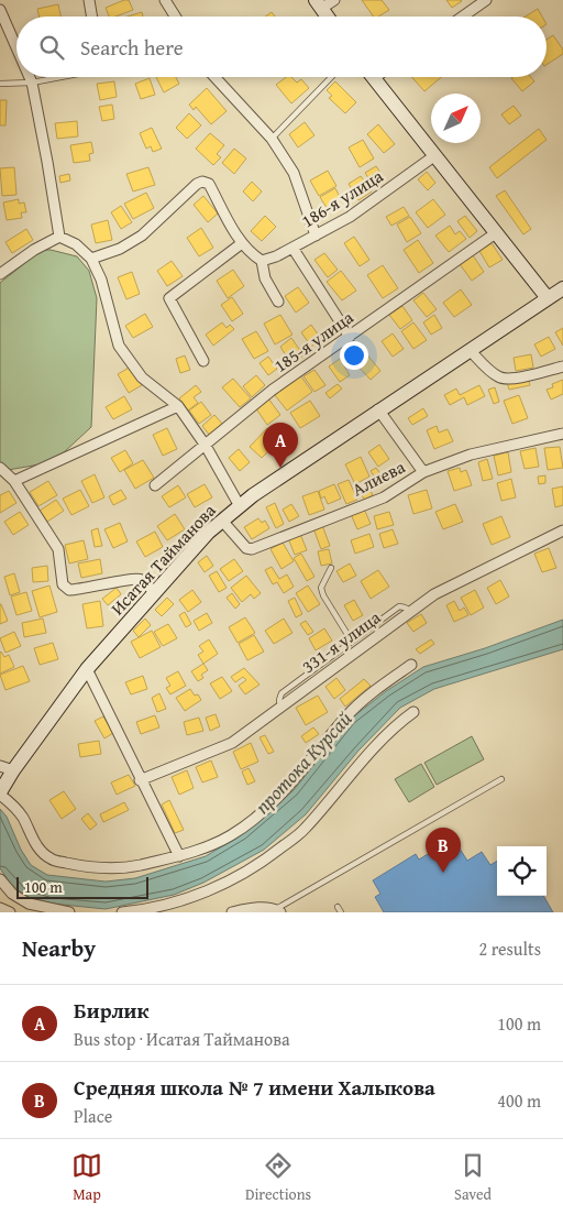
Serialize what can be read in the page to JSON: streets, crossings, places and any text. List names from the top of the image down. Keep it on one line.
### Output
{"streets":{"street":["186-я улица","185-я улица","Алиева","Исатая Тайманова","331-я улица"]},"crossings":[["Алиева","Исатая Тайманова"]],"water":["протока Курсай"],"scale_bar":"100 m","north":"top right","page":{"search":"Search here","pins":["A","B"],"scale":"100 m","heading":["Nearby","2 results"],"list":[{"mark":"A","name":"Бирлик","note":"Bus stop · Исатая Тайманова","value":"100 m"},{"mark":"B","name":"Средняя школа № 7 имени Халыкова","note":"Place","value":"400 m"}],"nav":["Map","Directions","Saved"]}}
